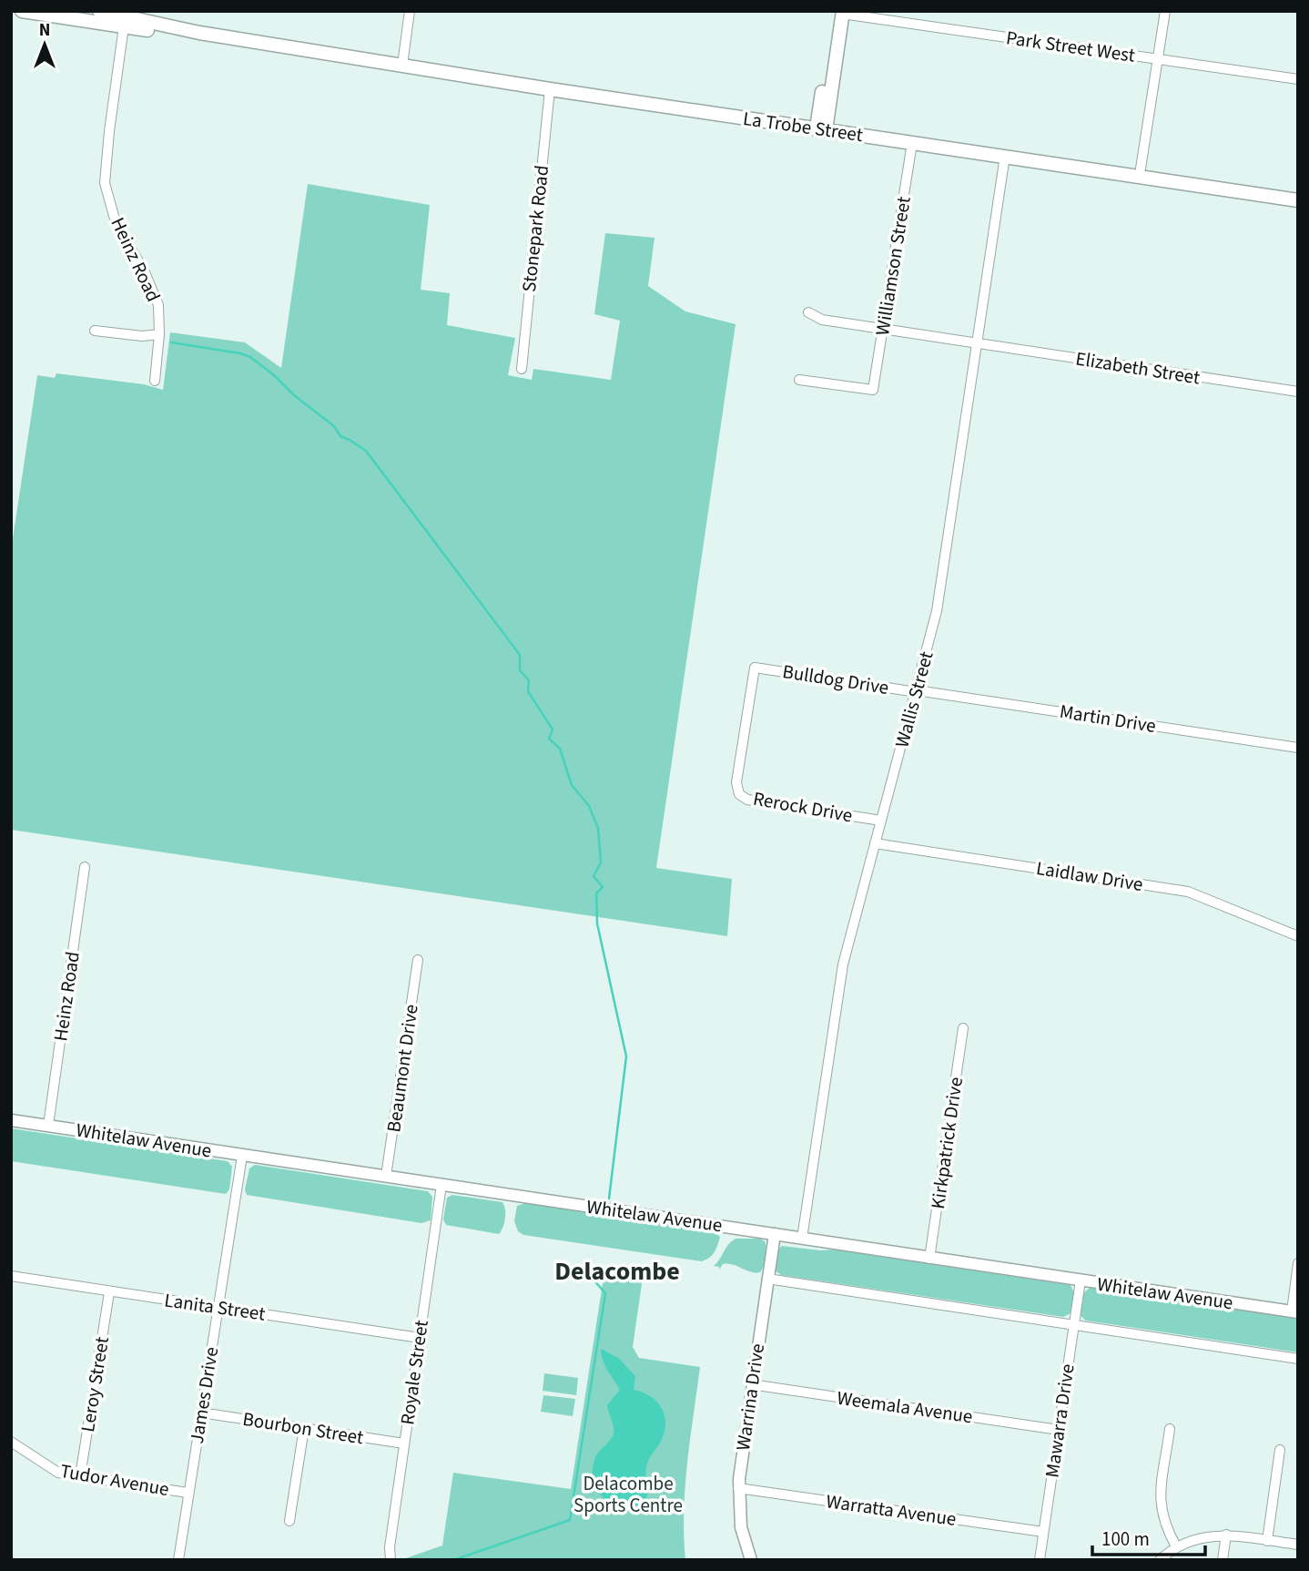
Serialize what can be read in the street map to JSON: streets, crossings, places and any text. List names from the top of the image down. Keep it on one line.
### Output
{"streets":{"main road":["La Trobe Street"],"street":["Park Street West","Stonepark Road","Heinz Road","Williamson Street","Elizabeth Street","Bulldog Drive","Wallis Street","Martin Drive","Rerock Drive","Laidlaw Drive","Beaumont Drive","Whitelaw Avenue","Kirkpatrick Drive","Lanita Street","Royale Street","Leroy Street","James Drive","Warrina Drive","Weemala Avenue","Mawarra Drive","Bourbon Street","Tudor Avenue","Warratta Avenue"]},"crossings":[["La Trobe Street","Stonepark Road"],["La Trobe Street","Heinz Road"],["La Trobe Street","Williamson Street"],["La Trobe Street","Wallis Street"],["Heinz Road","Whitelaw Avenue"],["Williamson Street","Elizabeth Street"],["Elizabeth Street","Wallis Street"],["Bulldog Drive","Wallis Street"],["Bulldog Drive","Martin Drive"],["Bulldog Drive","Rerock Drive"],["Wallis Street","Martin Drive"],["Wallis Street","Rerock Drive"],["Wallis Street","Laidlaw Drive"],["Wallis Street","Whitelaw Avenue"],["Beaumont Drive","Whitelaw Avenue"],["Whitelaw Avenue","Kirkpatrick Drive"],["Whitelaw Avenue","Royale Street"],["Whitelaw Avenue","James Drive"],["Whitelaw Avenue","Warrina Drive"],["Whitelaw Avenue","Mawarra Drive"],["Lanita Street","Royale Street"],["Lanita Street","Leroy Street"],["Lanita Street","James Drive"],["Royale Street","Bourbon Street"],["Leroy Street","Tudor Avenue"],["James Drive","Bourbon Street"],["James Drive","Tudor Avenue"],["Warrina Drive","Weemala Avenue"],["Warrina Drive","Warratta Avenue"],["Weemala Avenue","Mawarra Drive"],["Mawarra Drive","Warratta Avenue"]],"districts":["Delacombe"],"parks":["Delacombe Sports Centre"],"scale_bar":"100 m","north":"top"}
